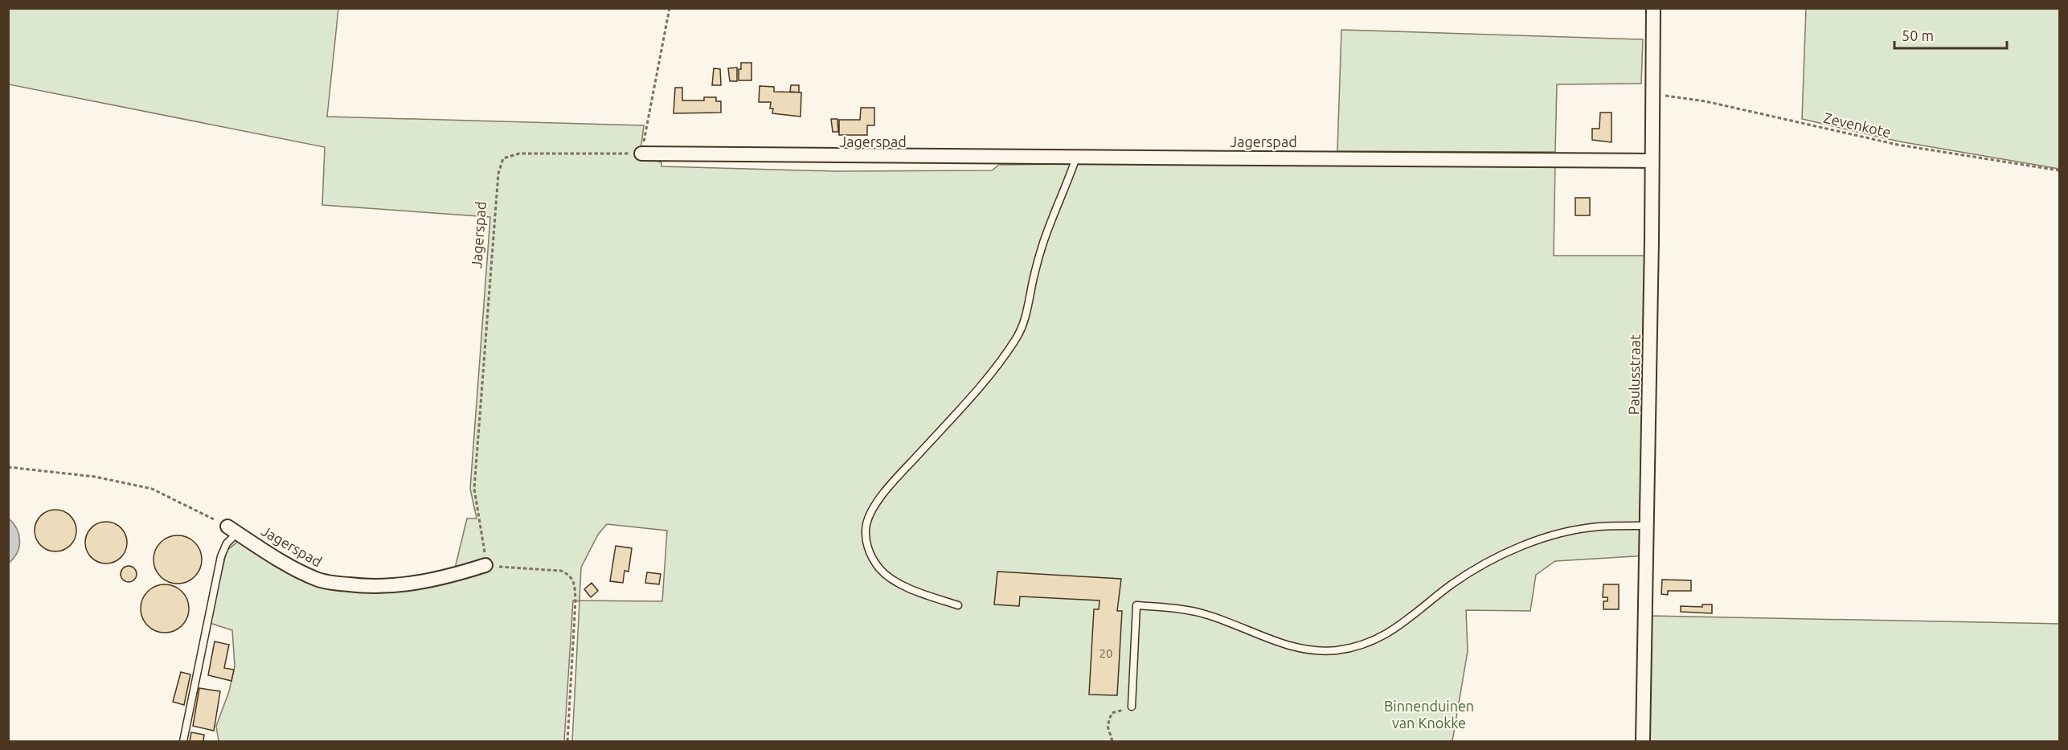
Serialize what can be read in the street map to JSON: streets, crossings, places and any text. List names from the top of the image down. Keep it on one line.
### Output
{"streets":{"street":["Jagerspad","Paulusstraat"],"path":["Zevenkote"]},"crossings":[["Zevenkote","Paulusstraat"],["Jagerspad","Paulusstraat"]],"parks":["Binnenduinen van Knokke"],"house_numbers":["20"],"scale_bar":"50 m"}
